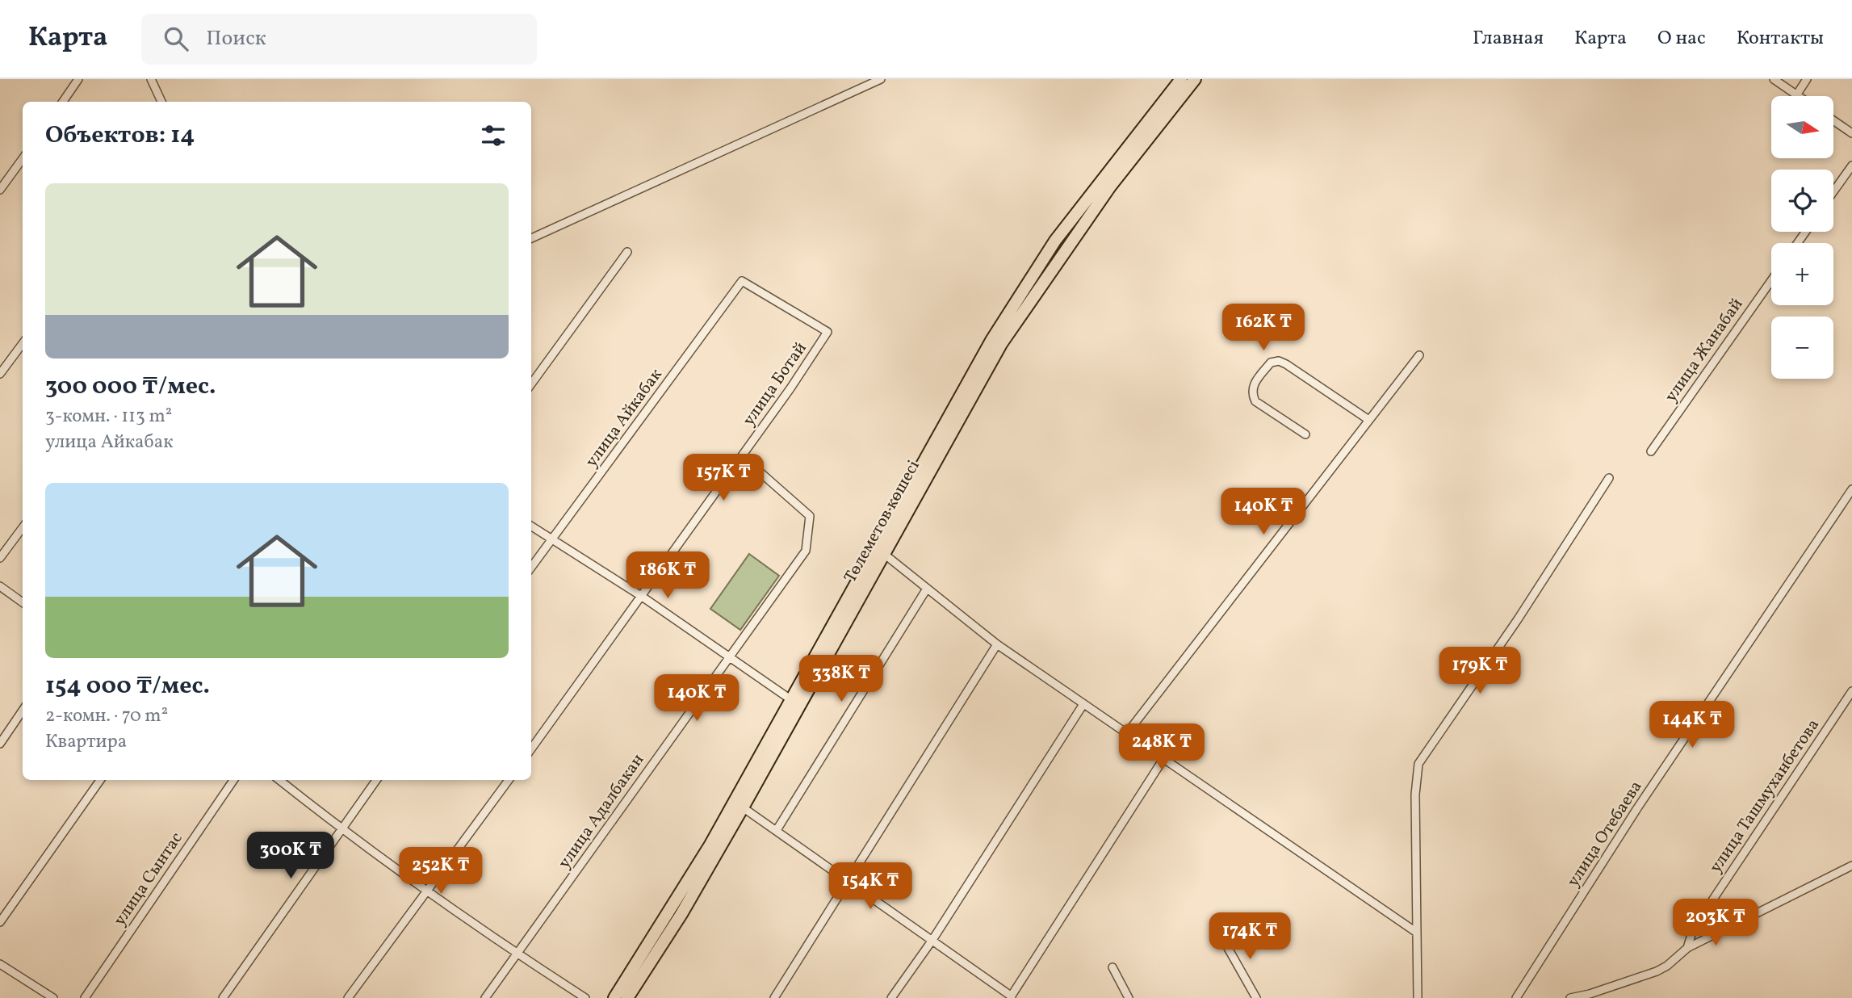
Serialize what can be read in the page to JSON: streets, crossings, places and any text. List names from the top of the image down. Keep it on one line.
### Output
{"streets":{"main road":["Төлеметов көшесі"],"street":["улица Жанабай","улица Ботай","улица Айкабак","улица Ташмуханбетова","улица Адалбакан","улица Отебаева","улица Сынтас"]},"crossings":[["улица Ботай","улица Айкабак"],["улица Ботай","улица Адалбакан"]],"north":"right","page":{"header":"Карта","search":"Поиск","nav":["Главная","Карта","О нас","Контакты"],"map_buttons":["+","−"],"heading":"Объектов: 14","list":[{"name":"300 000 ₸/мес.","note":"3-комн. · 113 m² · улица Айкабак"},{"name":"154 000 ₸/мес.","note":"2-комн. · 70 m² · Квартира"}],"price":["162K ₸","157K ₸","140K ₸","186K ₸","179K ₸","338K ₸","140K ₸","144K ₸","248K ₸","300K ₸","252K ₸","154K ₸","203K ₸","174K ₸"]}}
